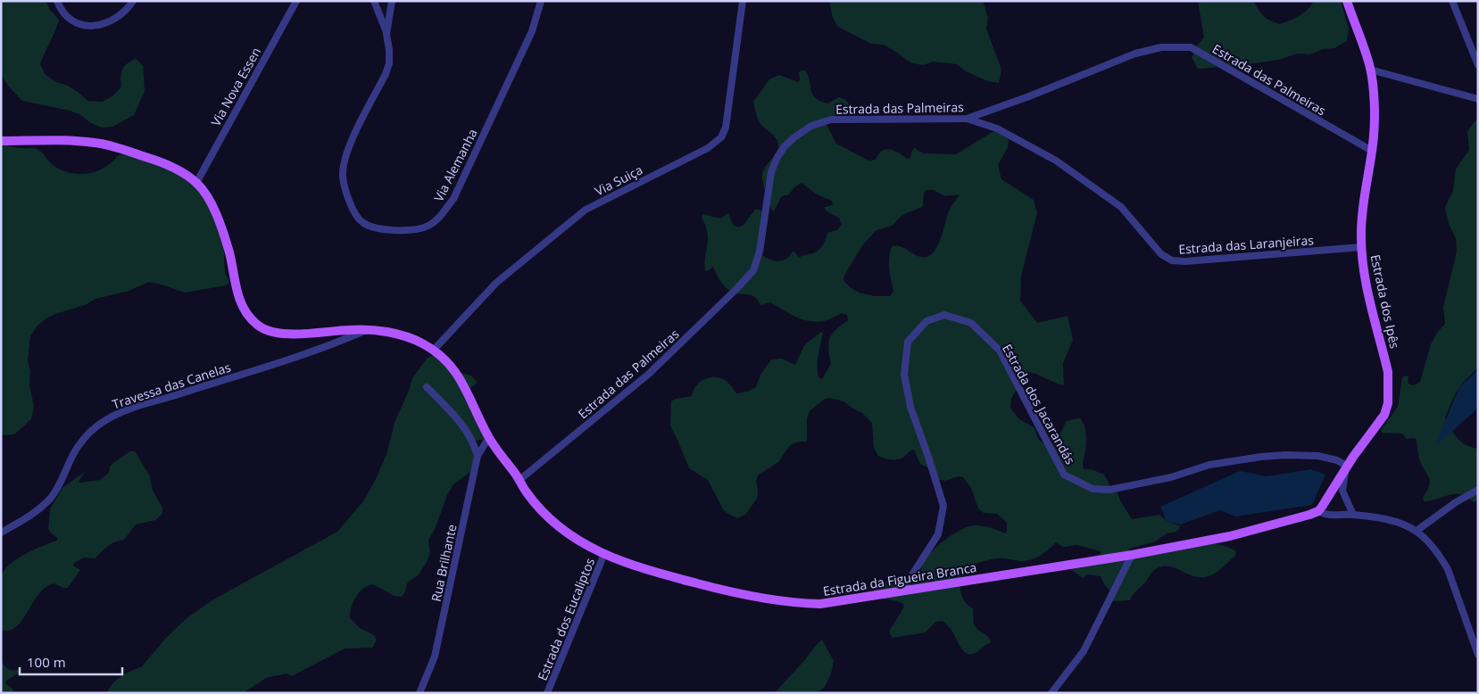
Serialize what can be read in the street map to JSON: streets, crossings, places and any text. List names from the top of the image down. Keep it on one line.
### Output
{"streets":{"main road":["Estrada dos Ipês","Estrada da Figueira Branca"],"street":["Estrada das Palmeiras","Via Nova Essen","Via Alemanha","Via Suiça","Estrada das Laranjeiras","Travessa das Canelas","Estrada dos Jacarandás","Rua Brilhante","Estrada dos Eucaliptos"]},"crossings":[["Estrada das Palmeiras","Estrada das Laranjeiras"],["Estrada das Palmeiras","Estrada dos Ipês"],["Estrada das Palmeiras","Estrada da Figueira Branca"],["Via Nova Essen","Estrada da Figueira Branca"],["Via Suiça","Estrada da Figueira Branca"],["Estrada das Laranjeiras","Estrada dos Ipês"],["Estrada dos Ipês","Estrada dos Jacarandás"],["Estrada dos Ipês","Estrada da Figueira Branca"],["Travessa das Canelas","Estrada da Figueira Branca"],["Estrada dos Jacarandás","Estrada da Figueira Branca"],["Rua Brilhante","Estrada da Figueira Branca"],["Estrada da Figueira Branca","Estrada dos Eucaliptos"]],"scale_bar":"100 m"}
